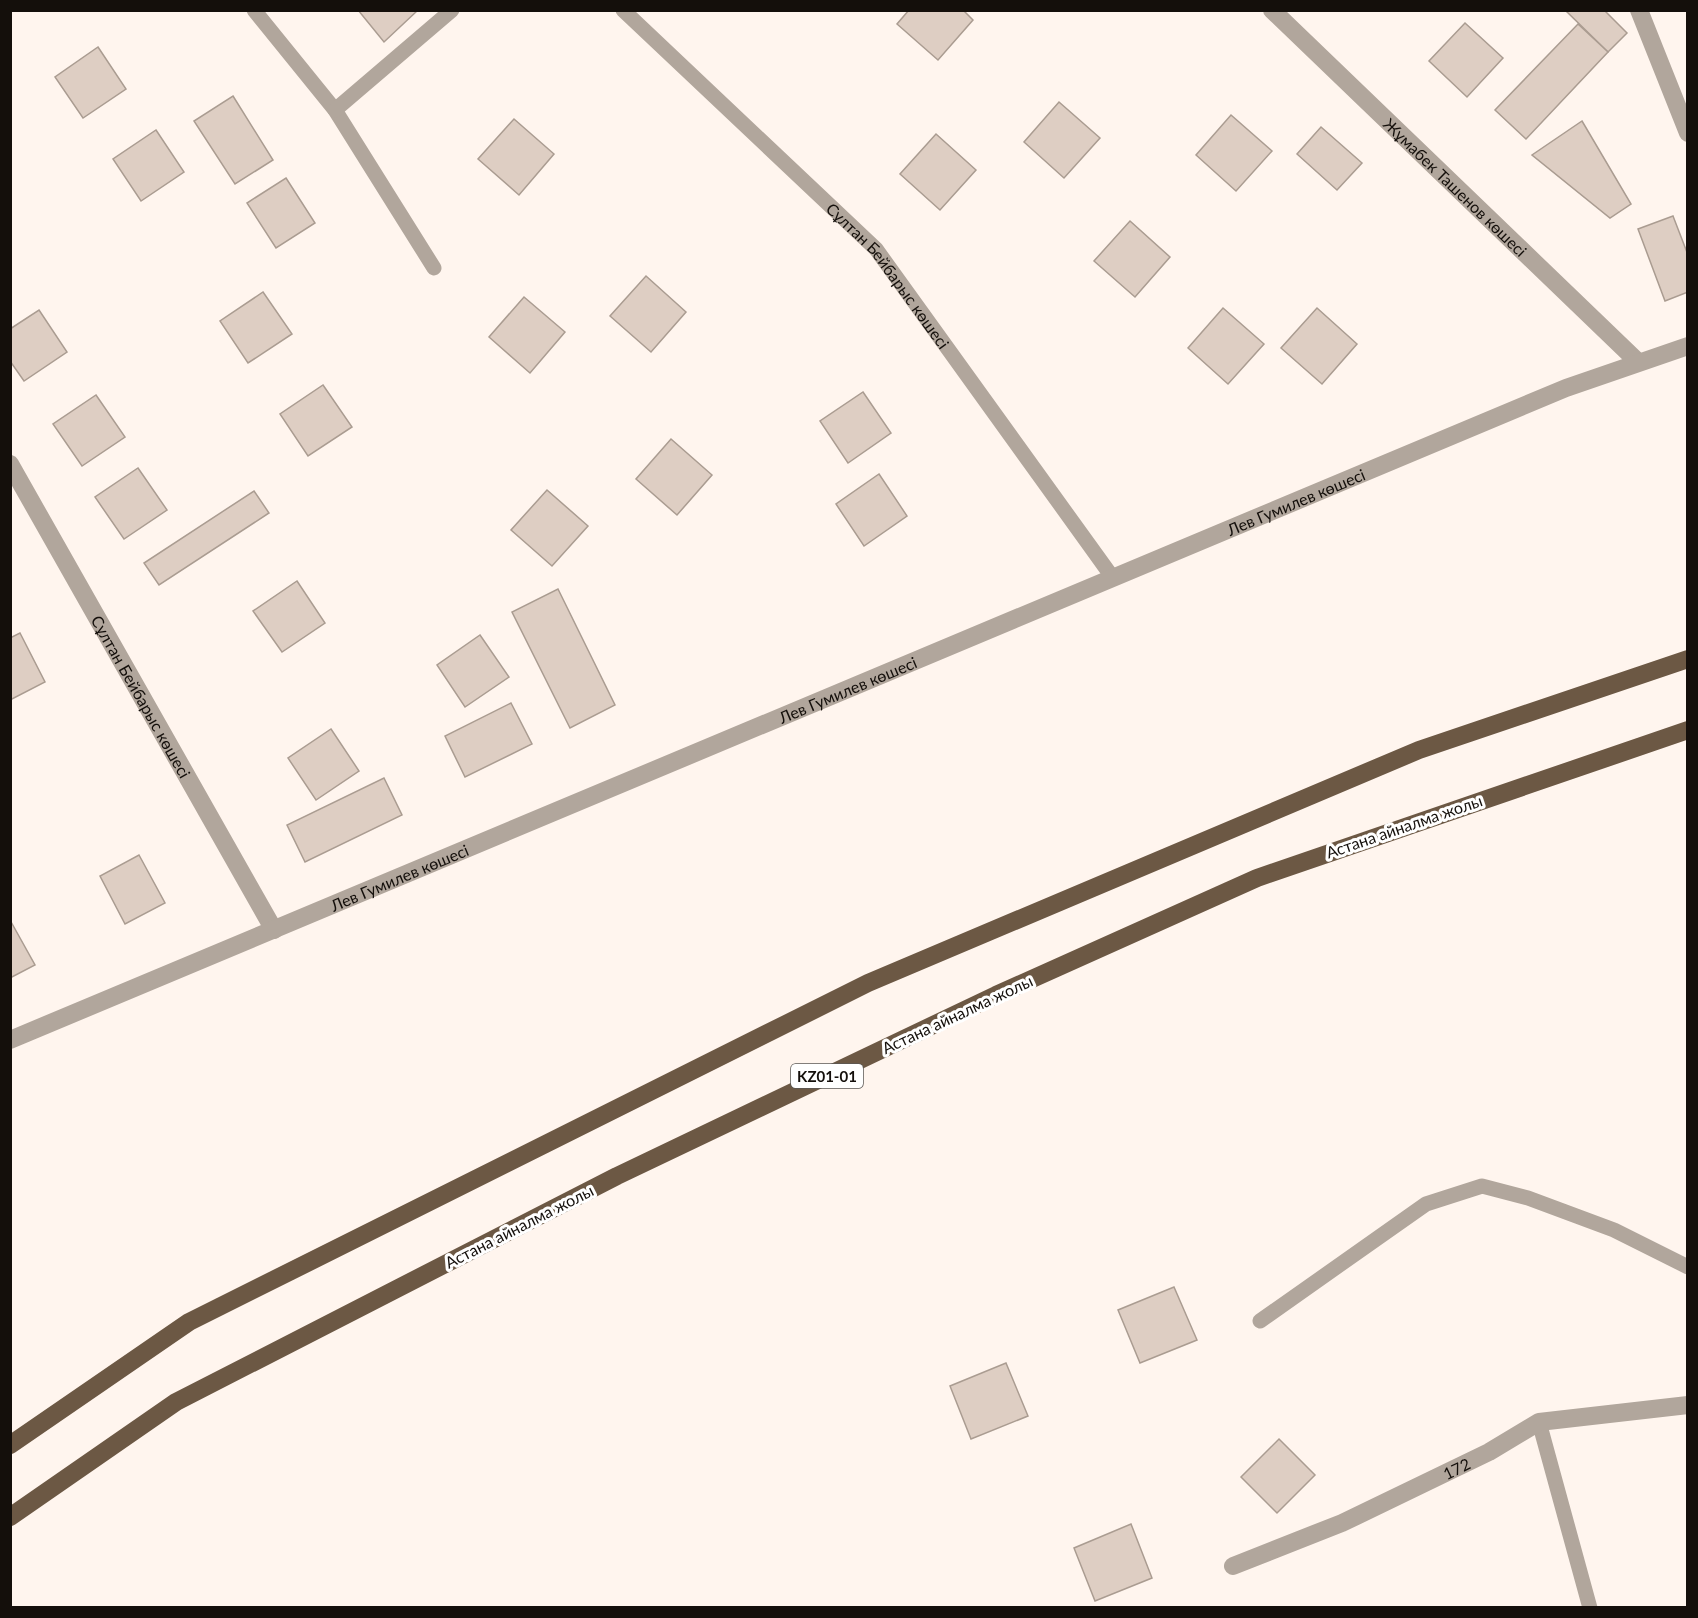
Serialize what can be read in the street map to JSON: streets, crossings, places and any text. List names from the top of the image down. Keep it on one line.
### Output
{"streets":{"highway":["Астана айналма жолы","KZ01-01"],"street":["Жұмабек Ташенов көшесі","Сұлтан Бейбарыс көшесі","Лев Гумилев көшесі","172"]},"crossings":[["Жұмабек Ташенов көшесі","Лев Гумилев көшесі"],["Сұлтан Бейбарыс көшесі","Лев Гумилев көшесі"]]}
